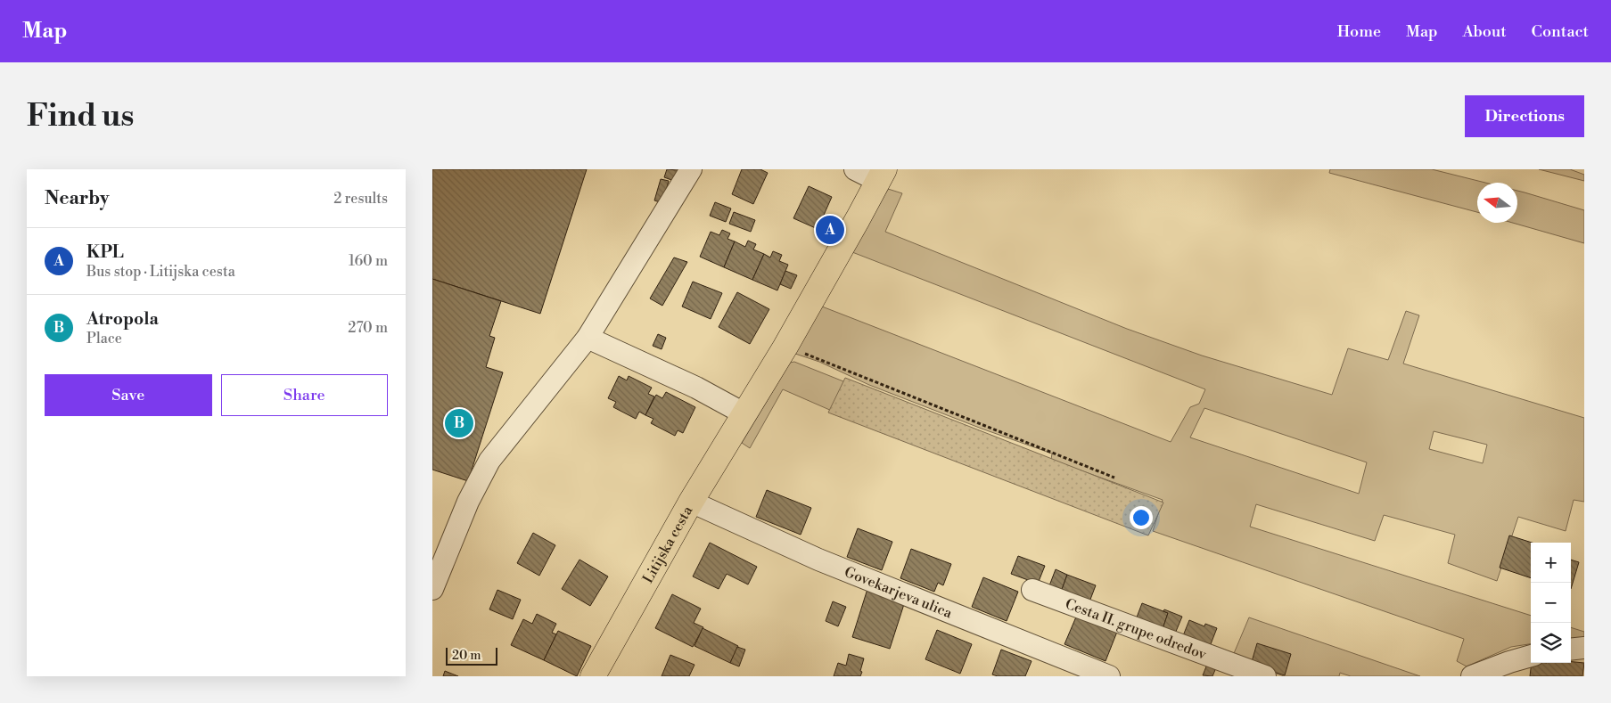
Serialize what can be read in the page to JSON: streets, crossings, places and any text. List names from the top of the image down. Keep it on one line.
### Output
{"streets":{"main road":["Litijska cesta"],"street":["Govekarjeva ulica","Cesta II. grupe odredov"]},"crossings":[["Litijska cesta","Govekarjeva ulica"]],"scale_bar":"20 m","north":"left","page":{"header":"Map","nav":["Home","Map","About","Contact"],"buttons":["Directions",["Save","Share"]],"title":"Find us","heading":["Nearby","2 results"],"pins":["A","B"],"list":[{"mark":"A","name":"KPL","note":"Bus stop · Litijska cesta","value":"160 m"},{"mark":"B","name":"Atropola","note":"Place","value":"270 m"}],"map_buttons":["+","−"],"scale":"20 m"}}
